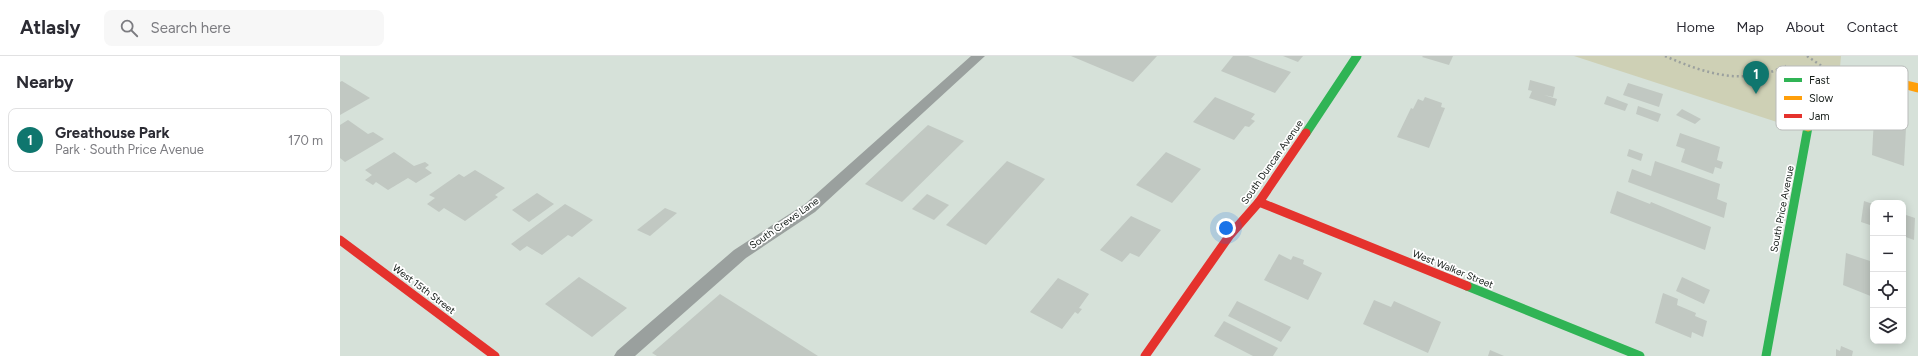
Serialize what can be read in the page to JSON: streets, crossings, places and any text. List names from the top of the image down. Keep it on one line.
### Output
{"streets":{"street":["South Duncan Avenue","South Price Avenue","West Walker Street","West 15th Street"],"lane":["South Crews Lane"]},"crossings":[["South Duncan Avenue","West Walker Street"]],"legend":["Fast","Slow","Jam"],"page":{"header":"Atlasly","search":"Search here","nav":["Home","Map","About","Contact"],"heading":"Nearby","pins":"1","list":[{"mark":"1","name":"Greathouse Park","note":"Park · South Price Avenue","value":"170 m"}],"map_buttons":["+","−"]}}
